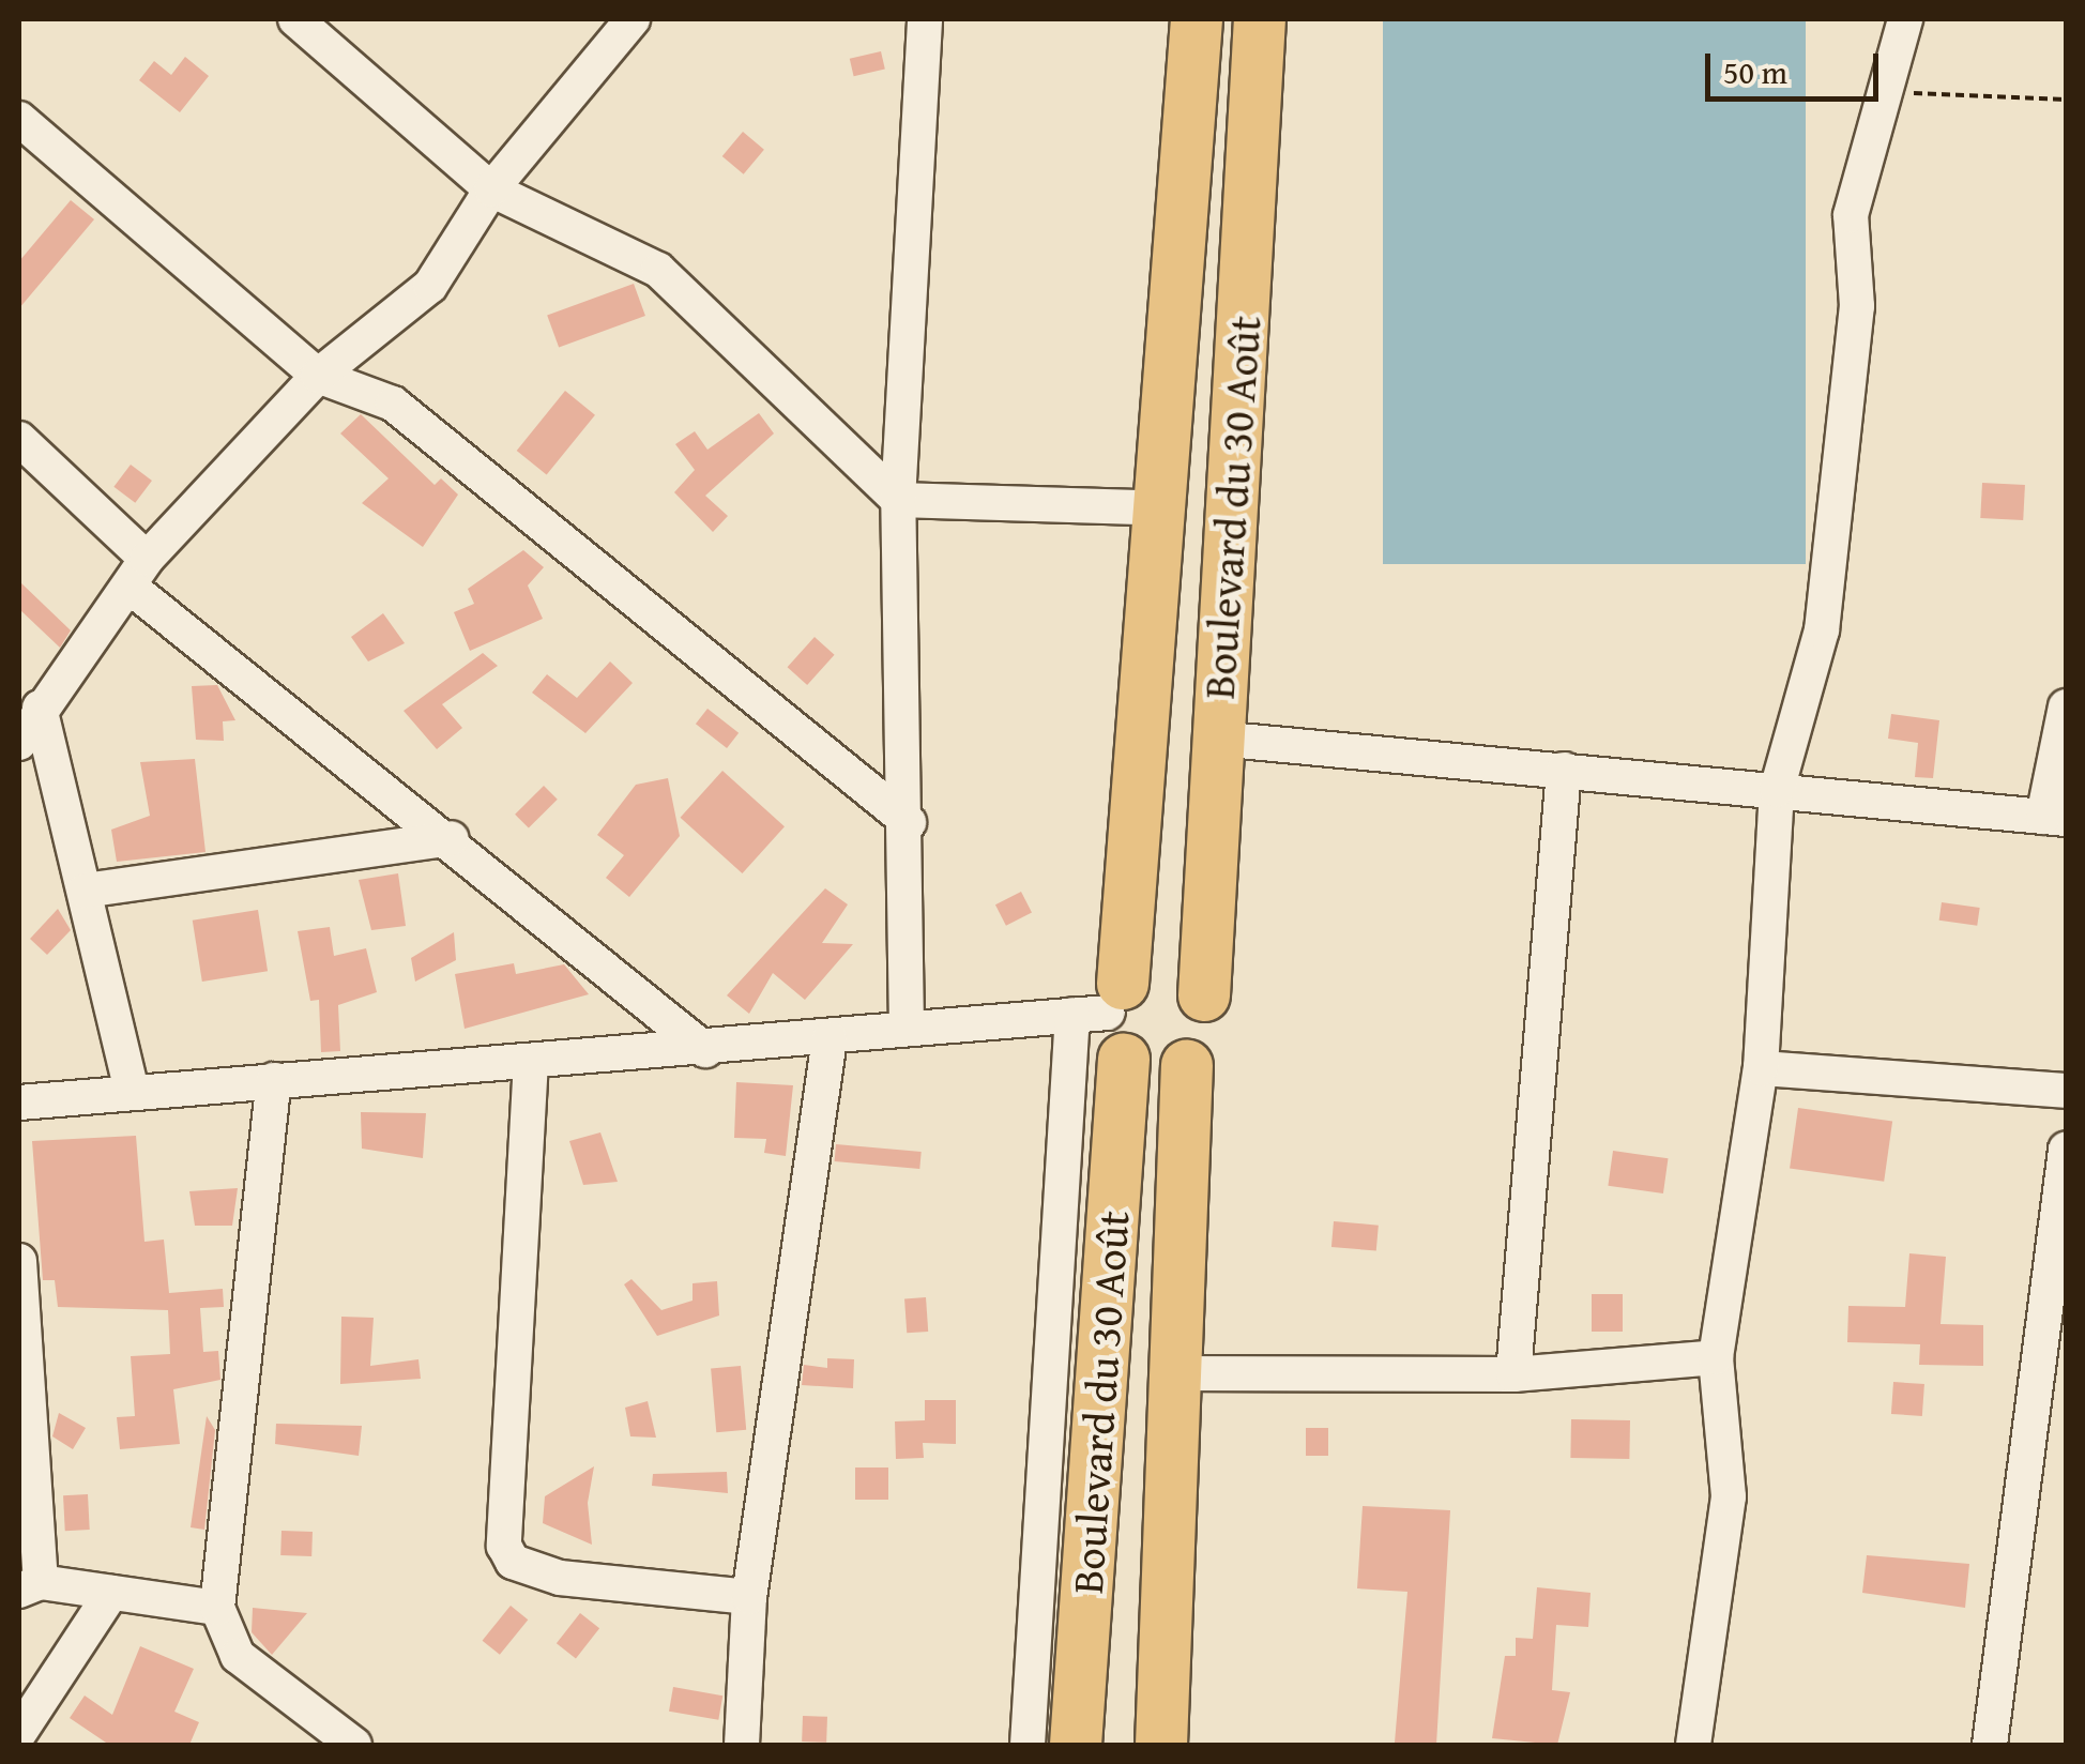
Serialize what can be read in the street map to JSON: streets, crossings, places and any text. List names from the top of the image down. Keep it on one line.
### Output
{"streets":{"highway":["Boulevard du 30 Août"]},"scale_bar":"50 m"}
